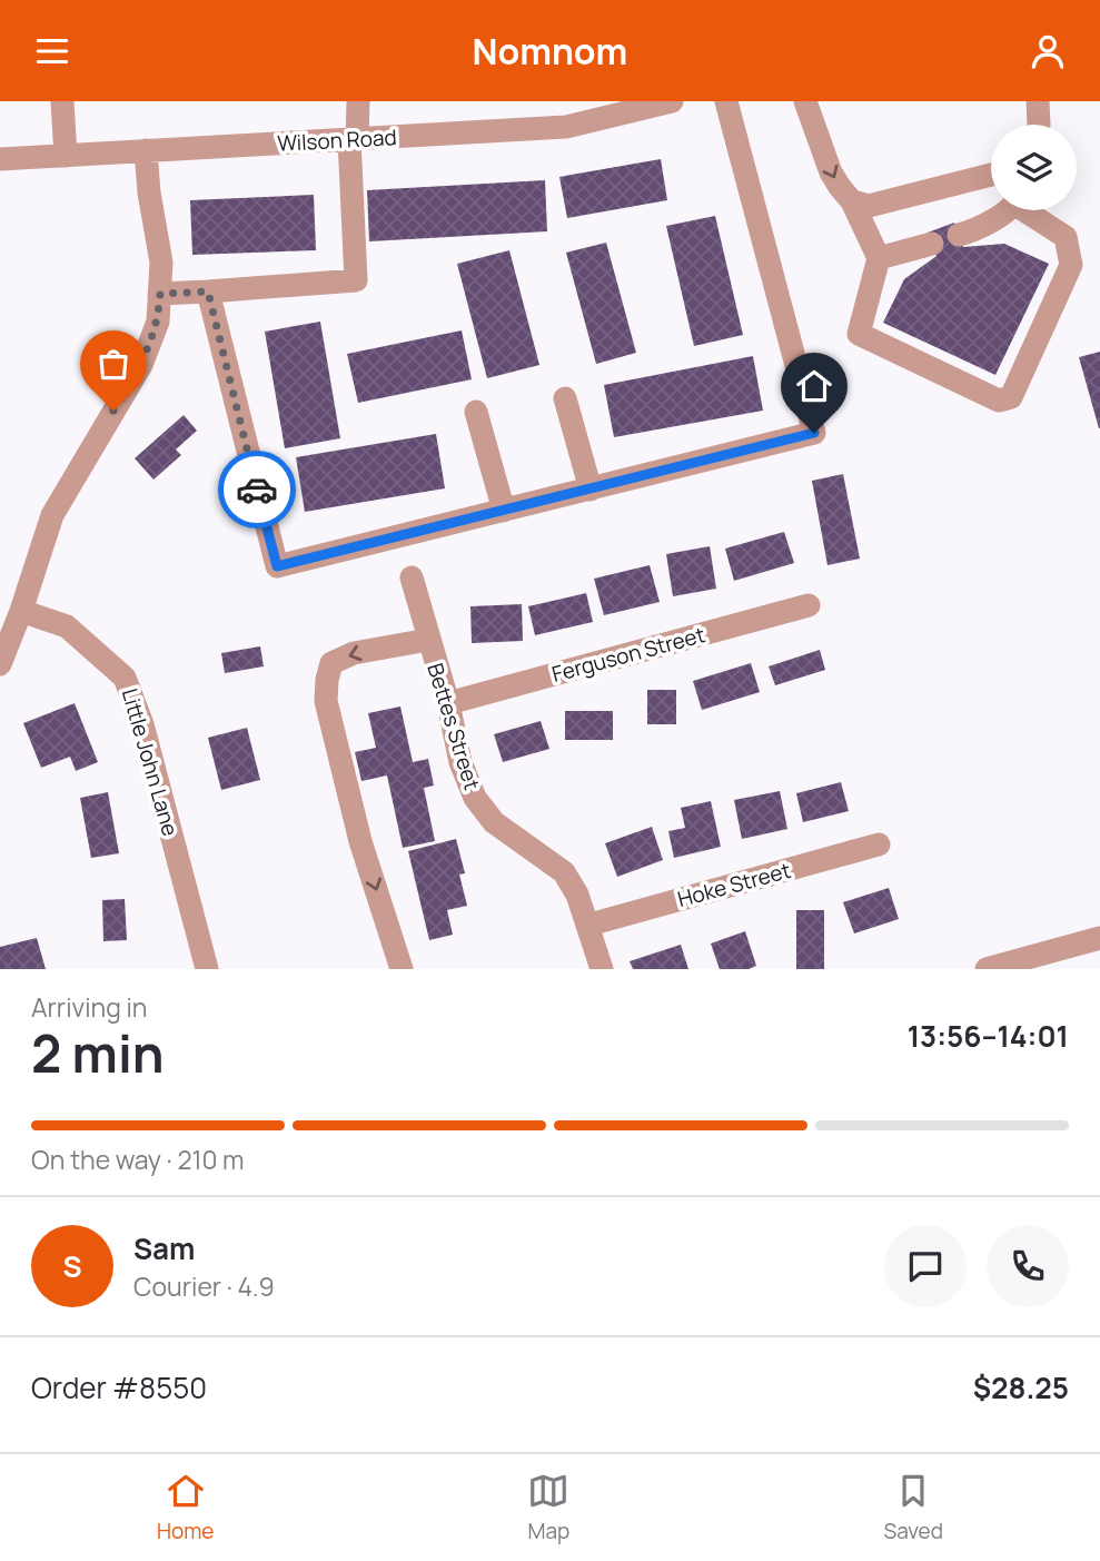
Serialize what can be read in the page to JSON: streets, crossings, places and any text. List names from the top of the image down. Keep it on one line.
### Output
{"streets":{"street":["Wilson Road","Ferguson Street","Bettes Street","Little John Lane","Hoke Street"]},"crossings":[["Ferguson Street","Bettes Street"],["Bettes Street","Hoke Street"]],"page":{"header":"Nomnom","heading":["2 min","Arriving in","13:56–14:01"],"panel":["Sam","Courier · 4.9","Order #8550","$28.25"],"bar":"On the way · 210 m","round":"S","tabs":["Home","Map","Saved"]}}
